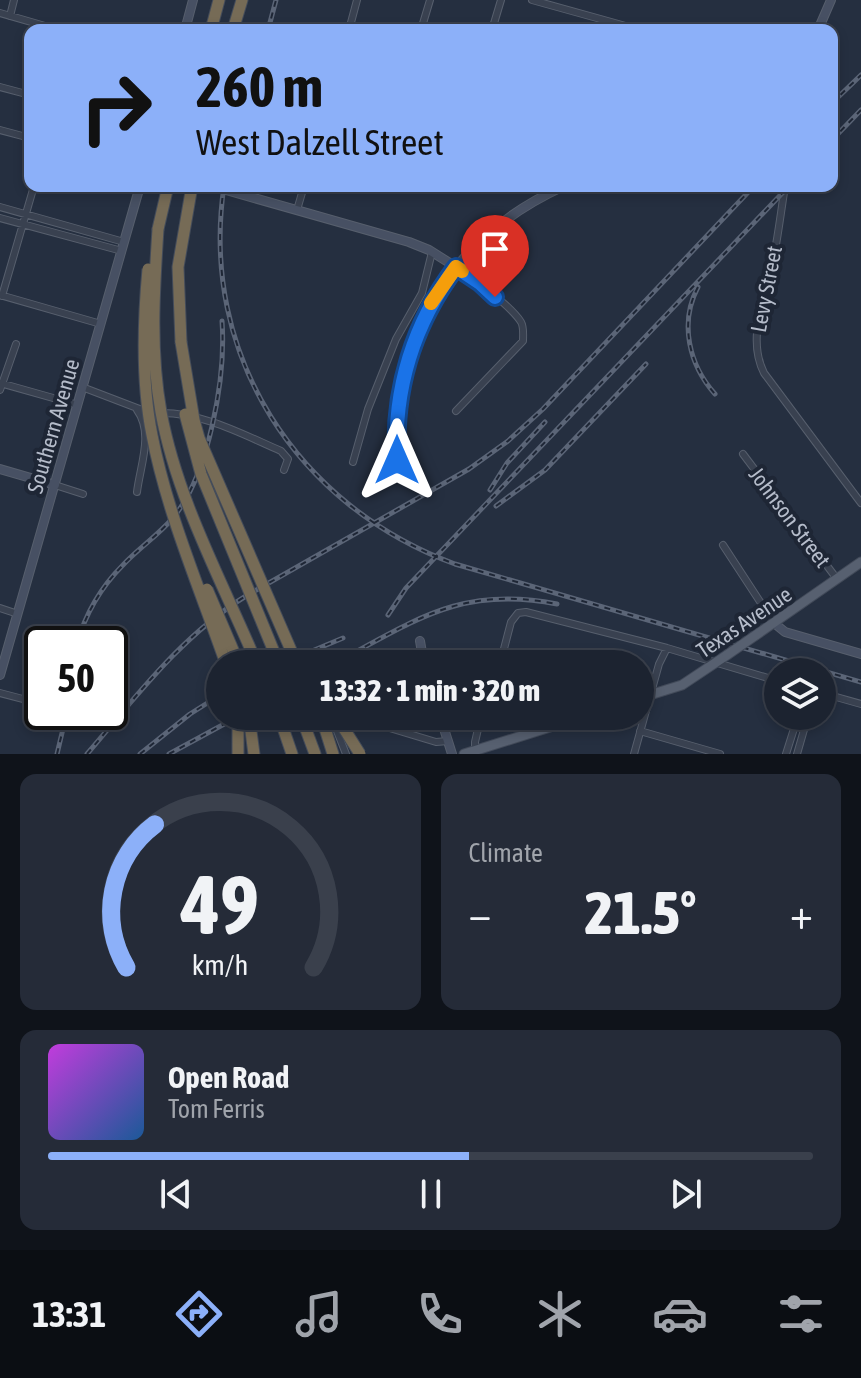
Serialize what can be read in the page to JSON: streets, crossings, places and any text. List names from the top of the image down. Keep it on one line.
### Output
{"streets":{"main road":["Texas Avenue"],"street":["Levy Street","Southern Avenue","Johnson Street"]},"crossings":[["Johnson Street","Texas Avenue"]],"page":{"turn":["260 m","West Dalzell Street"],"limit":"50","trip":"13:32 · 1 min · 320 m","tile":"Climate","heat":["−","21.5°","+"],"song":["Open Road","Tom Ferris"],"tabs":"13:31","gauge":["49","km/h"]}}
